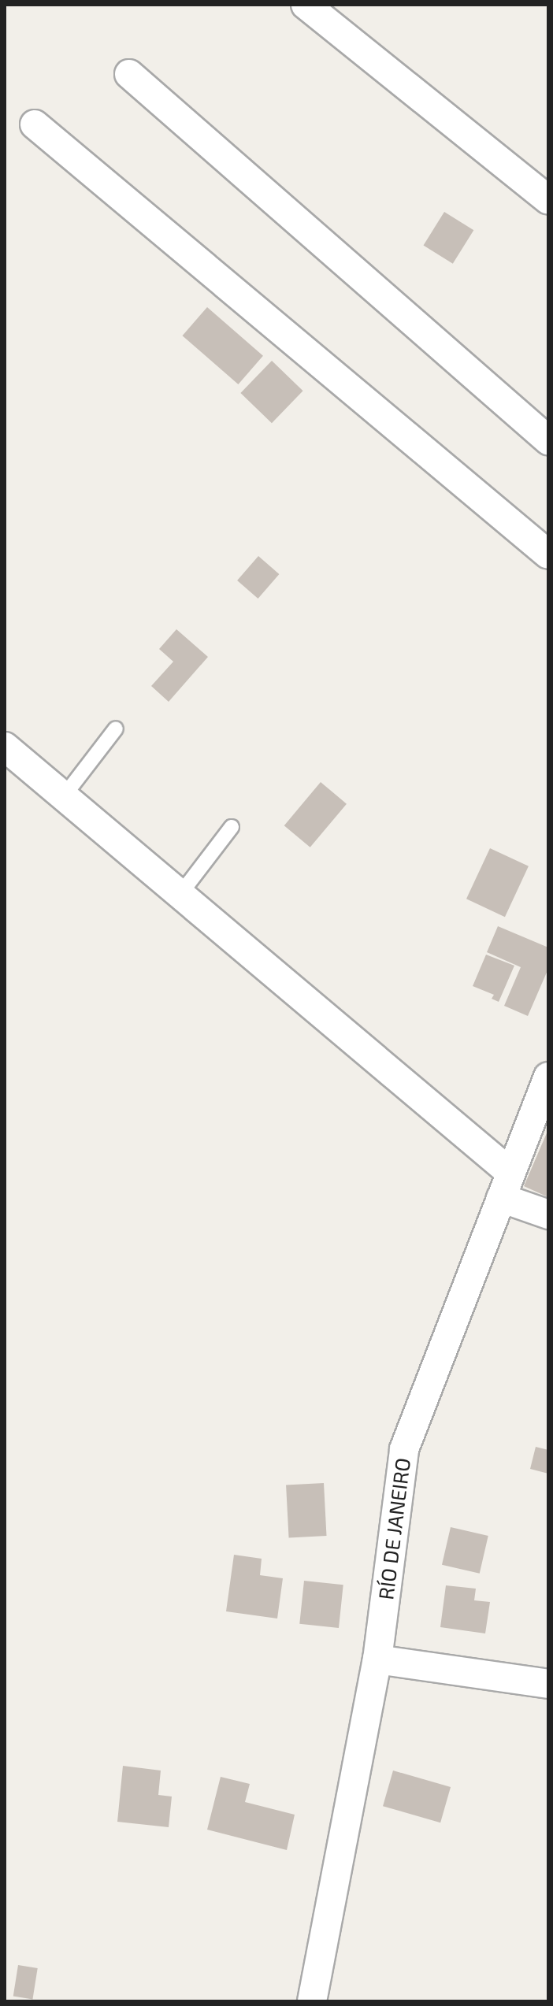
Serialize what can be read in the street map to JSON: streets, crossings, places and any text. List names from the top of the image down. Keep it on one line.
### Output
{"streets":{"street":["RÍO DE JANEIRO"]}}
